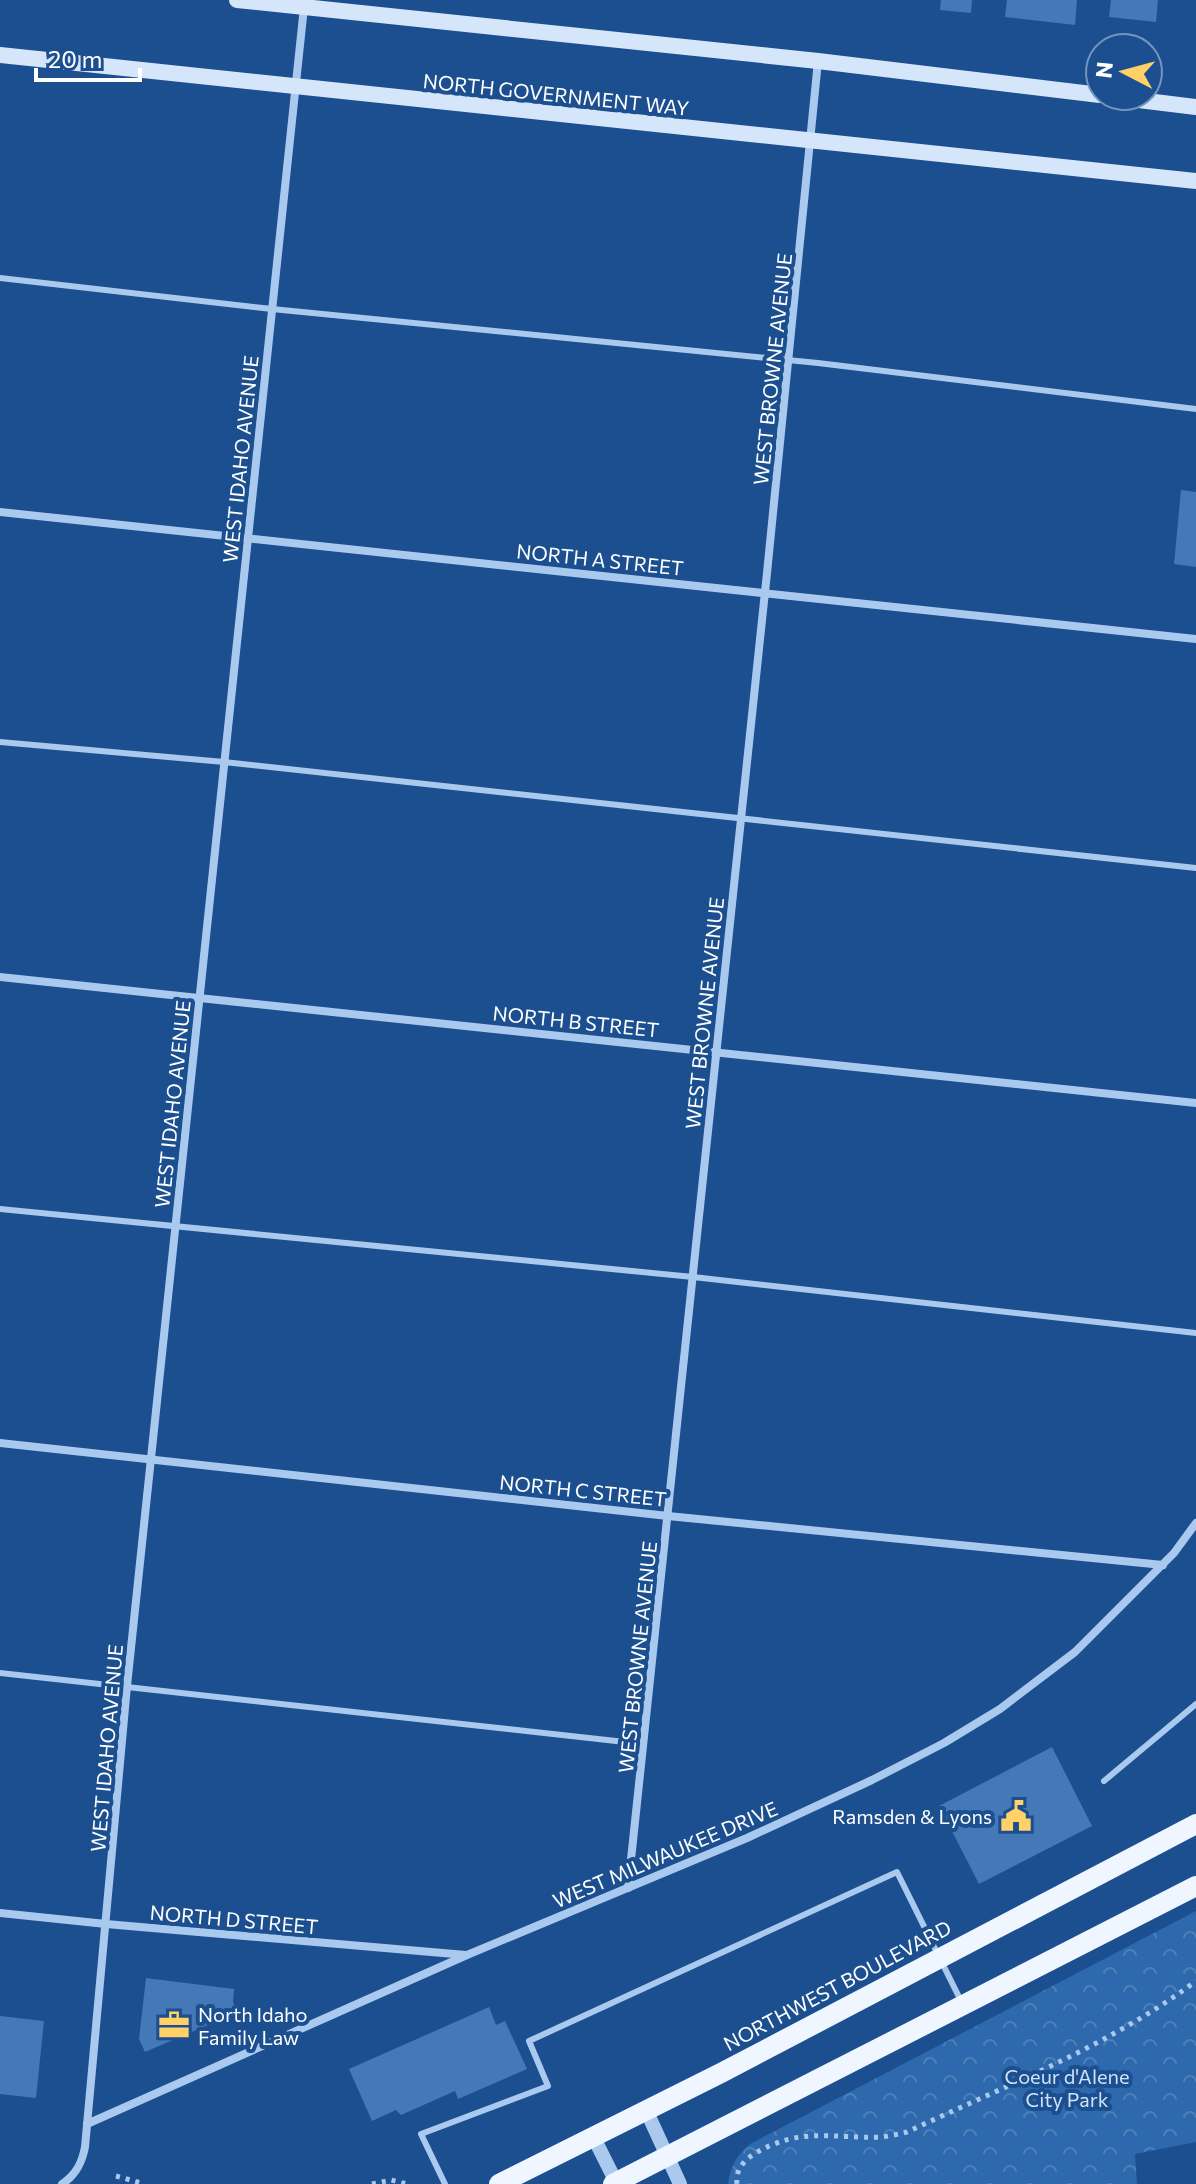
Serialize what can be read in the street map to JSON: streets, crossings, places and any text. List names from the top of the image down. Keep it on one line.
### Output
{"streets":{"main road":["NORTH GOVERNMENT WAY","NORTHWEST BOULEVARD"],"street":["WEST BROWNE AVENUE","WEST IDAHO AVENUE","NORTH A STREET","NORTH B STREET","NORTH C STREET","WEST MILWAUKEE DRIVE","NORTH D STREET"]},"crossings":[["NORTH GOVERNMENT WAY","WEST BROWNE AVENUE"],["NORTH GOVERNMENT WAY","WEST IDAHO AVENUE"],["WEST BROWNE AVENUE","NORTH A STREET"],["WEST BROWNE AVENUE","NORTH B STREET"],["WEST BROWNE AVENUE","NORTH C STREET"],["WEST BROWNE AVENUE","WEST MILWAUKEE DRIVE"],["WEST IDAHO AVENUE","NORTH A STREET"],["WEST IDAHO AVENUE","NORTH B STREET"],["WEST IDAHO AVENUE","NORTH C STREET"],["WEST IDAHO AVENUE","WEST MILWAUKEE DRIVE"],["WEST IDAHO AVENUE","NORTH D STREET"],["NORTH C STREET","WEST MILWAUKEE DRIVE"],["WEST MILWAUKEE DRIVE","NORTH D STREET"]],"parks":["Coeur d'Alene City Park"],"places":{"public building":["Ramsden & Lyons"],"office":["North Idaho Family Law"]},"scale_bar":"20 m","north":"left"}
